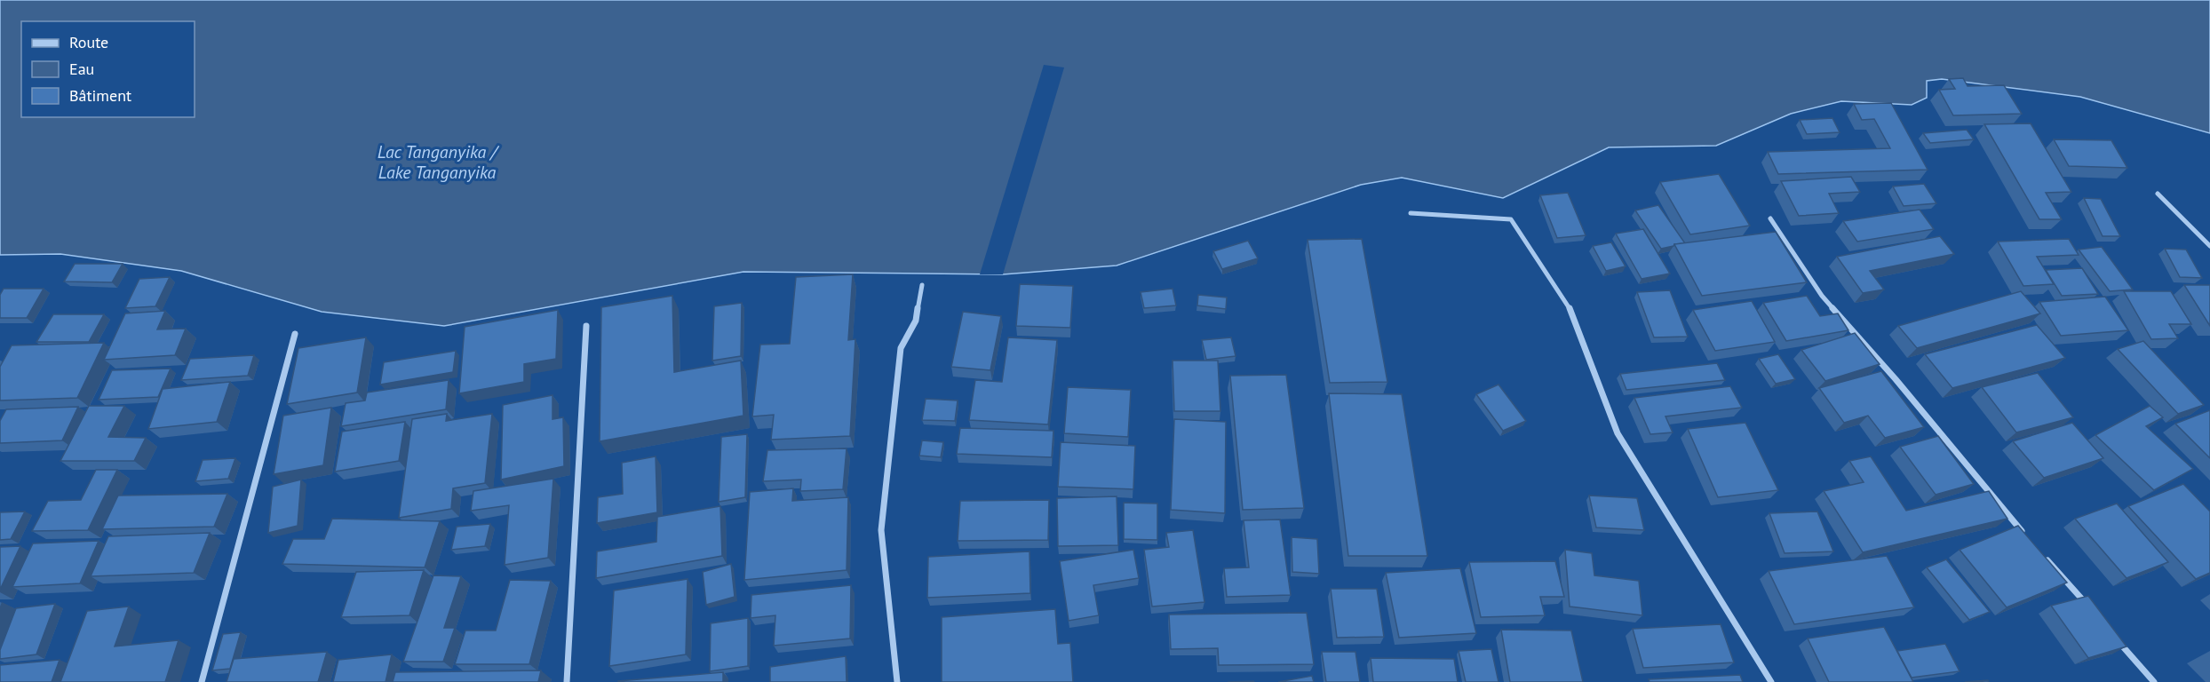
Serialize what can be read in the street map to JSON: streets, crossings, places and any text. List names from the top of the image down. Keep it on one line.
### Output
{"water":["Lac Tanganyika / Lake Tanganyika"],"legend":["Route","Eau","Bâtiment"]}
